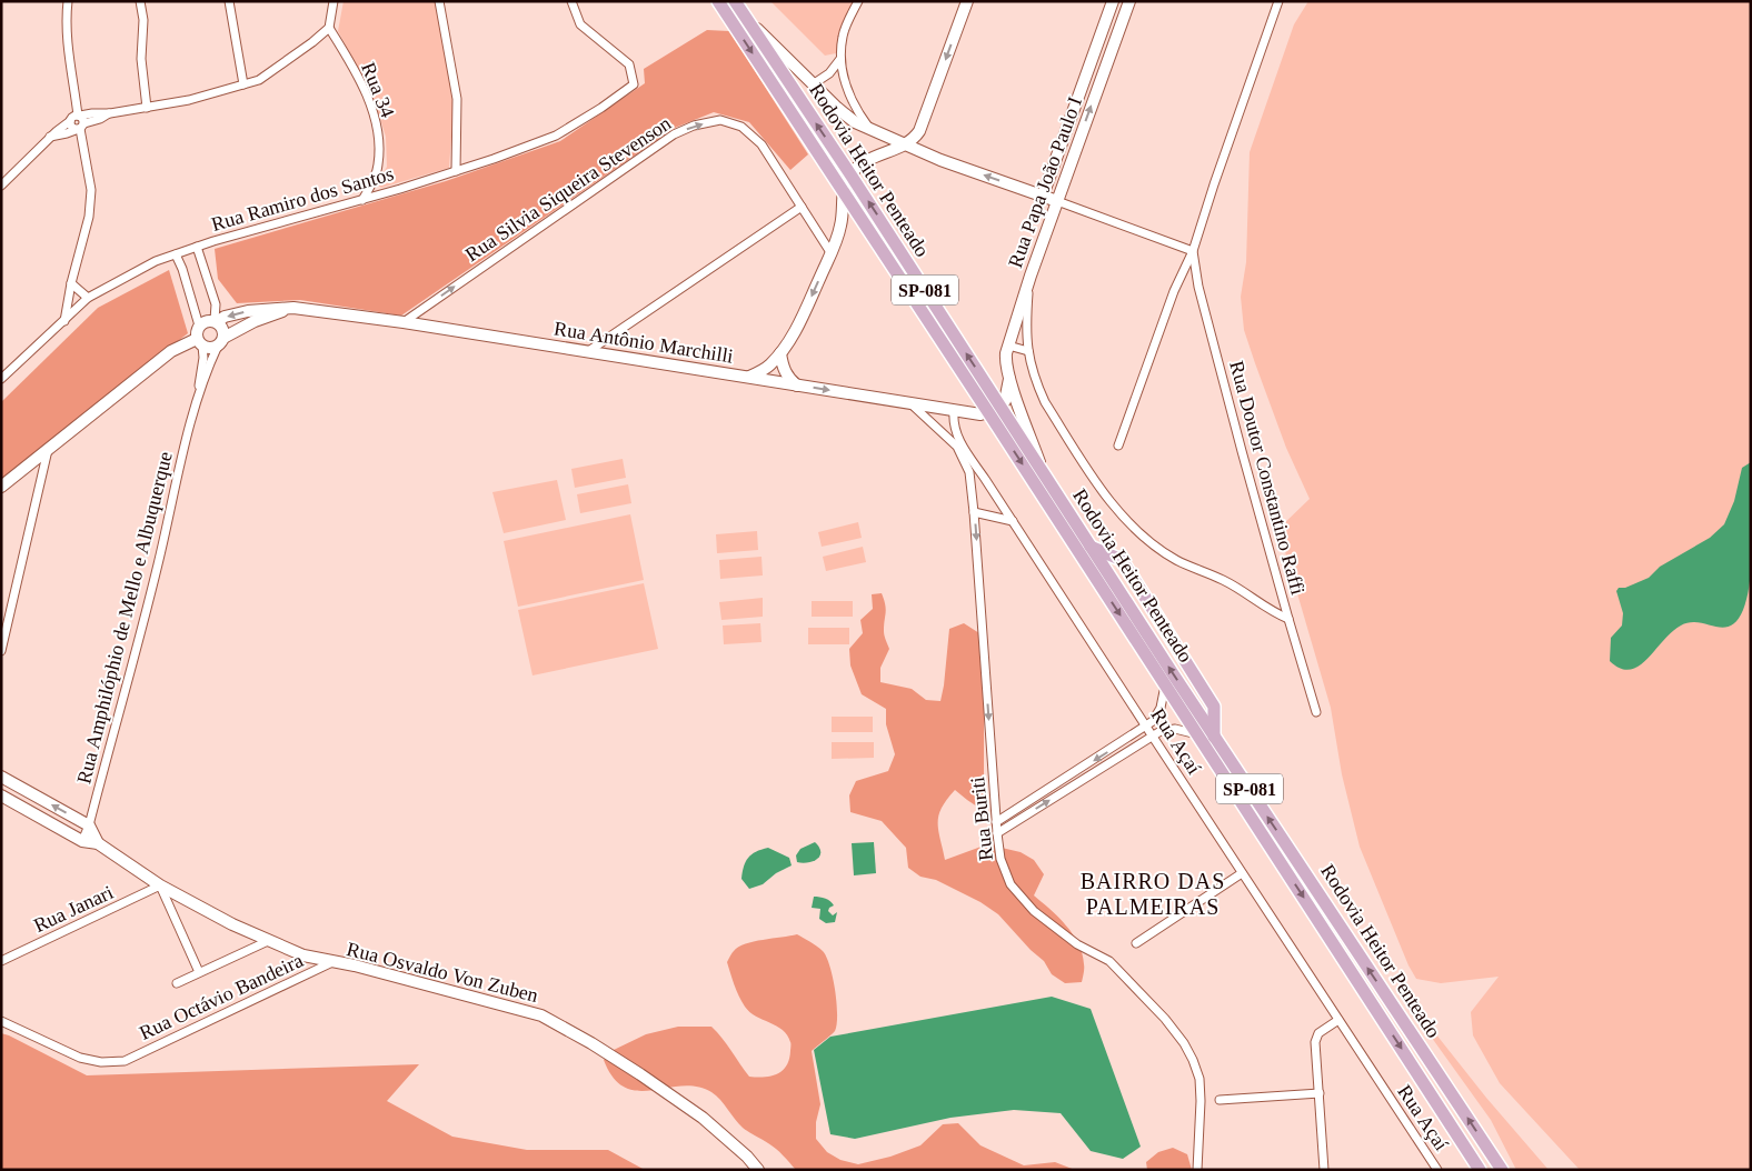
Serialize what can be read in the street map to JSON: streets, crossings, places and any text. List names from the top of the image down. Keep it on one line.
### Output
{"streets":{"main road":["Rodovia Heitor Penteado","SP-081"],"street":["Rua 34","Rua Papa João Paulo I","Rua Silvia Siqueira Stevenson","Rua Ramiro dos Santos","Rua Antônio Marchilli","Rua Doutor Constantino Raffi","Rua Amphilóphio de Mello e Albuquerque","Rua Açaí","Rua Buriti","Rua Janari","Rua Osvaldo Von Zuben","Rua Octávio Bandeira"]},"crossings":[["Rua 34","Rua Ramiro dos Santos"],["Rodovia Heitor Penteado","Rua Papa João Paulo I"],["Rodovia Heitor Penteado","Rua Antônio Marchilli"],["Rua Papa João Paulo I","Rua Antônio Marchilli"],["Rua Silvia Siqueira Stevenson","Rua Antônio Marchilli"],["Rua Antônio Marchilli","Rua Amphilóphio de Mello e Albuquerque"],["Rua Antônio Marchilli","Rua Açaí"],["Rua Antônio Marchilli","Rua Buriti"],["Rua Amphilóphio de Mello e Albuquerque","Rua Osvaldo Von Zuben"],["Rua Janari","Rua Osvaldo Von Zuben"],["Rua Osvaldo Von Zuben","Rua Octávio Bandeira"]],"one_way":["Rua Silvia Siqueira Stevenson","Rua Buriti"],"districts":["BAIRRO DAS PALMEIRAS"]}
